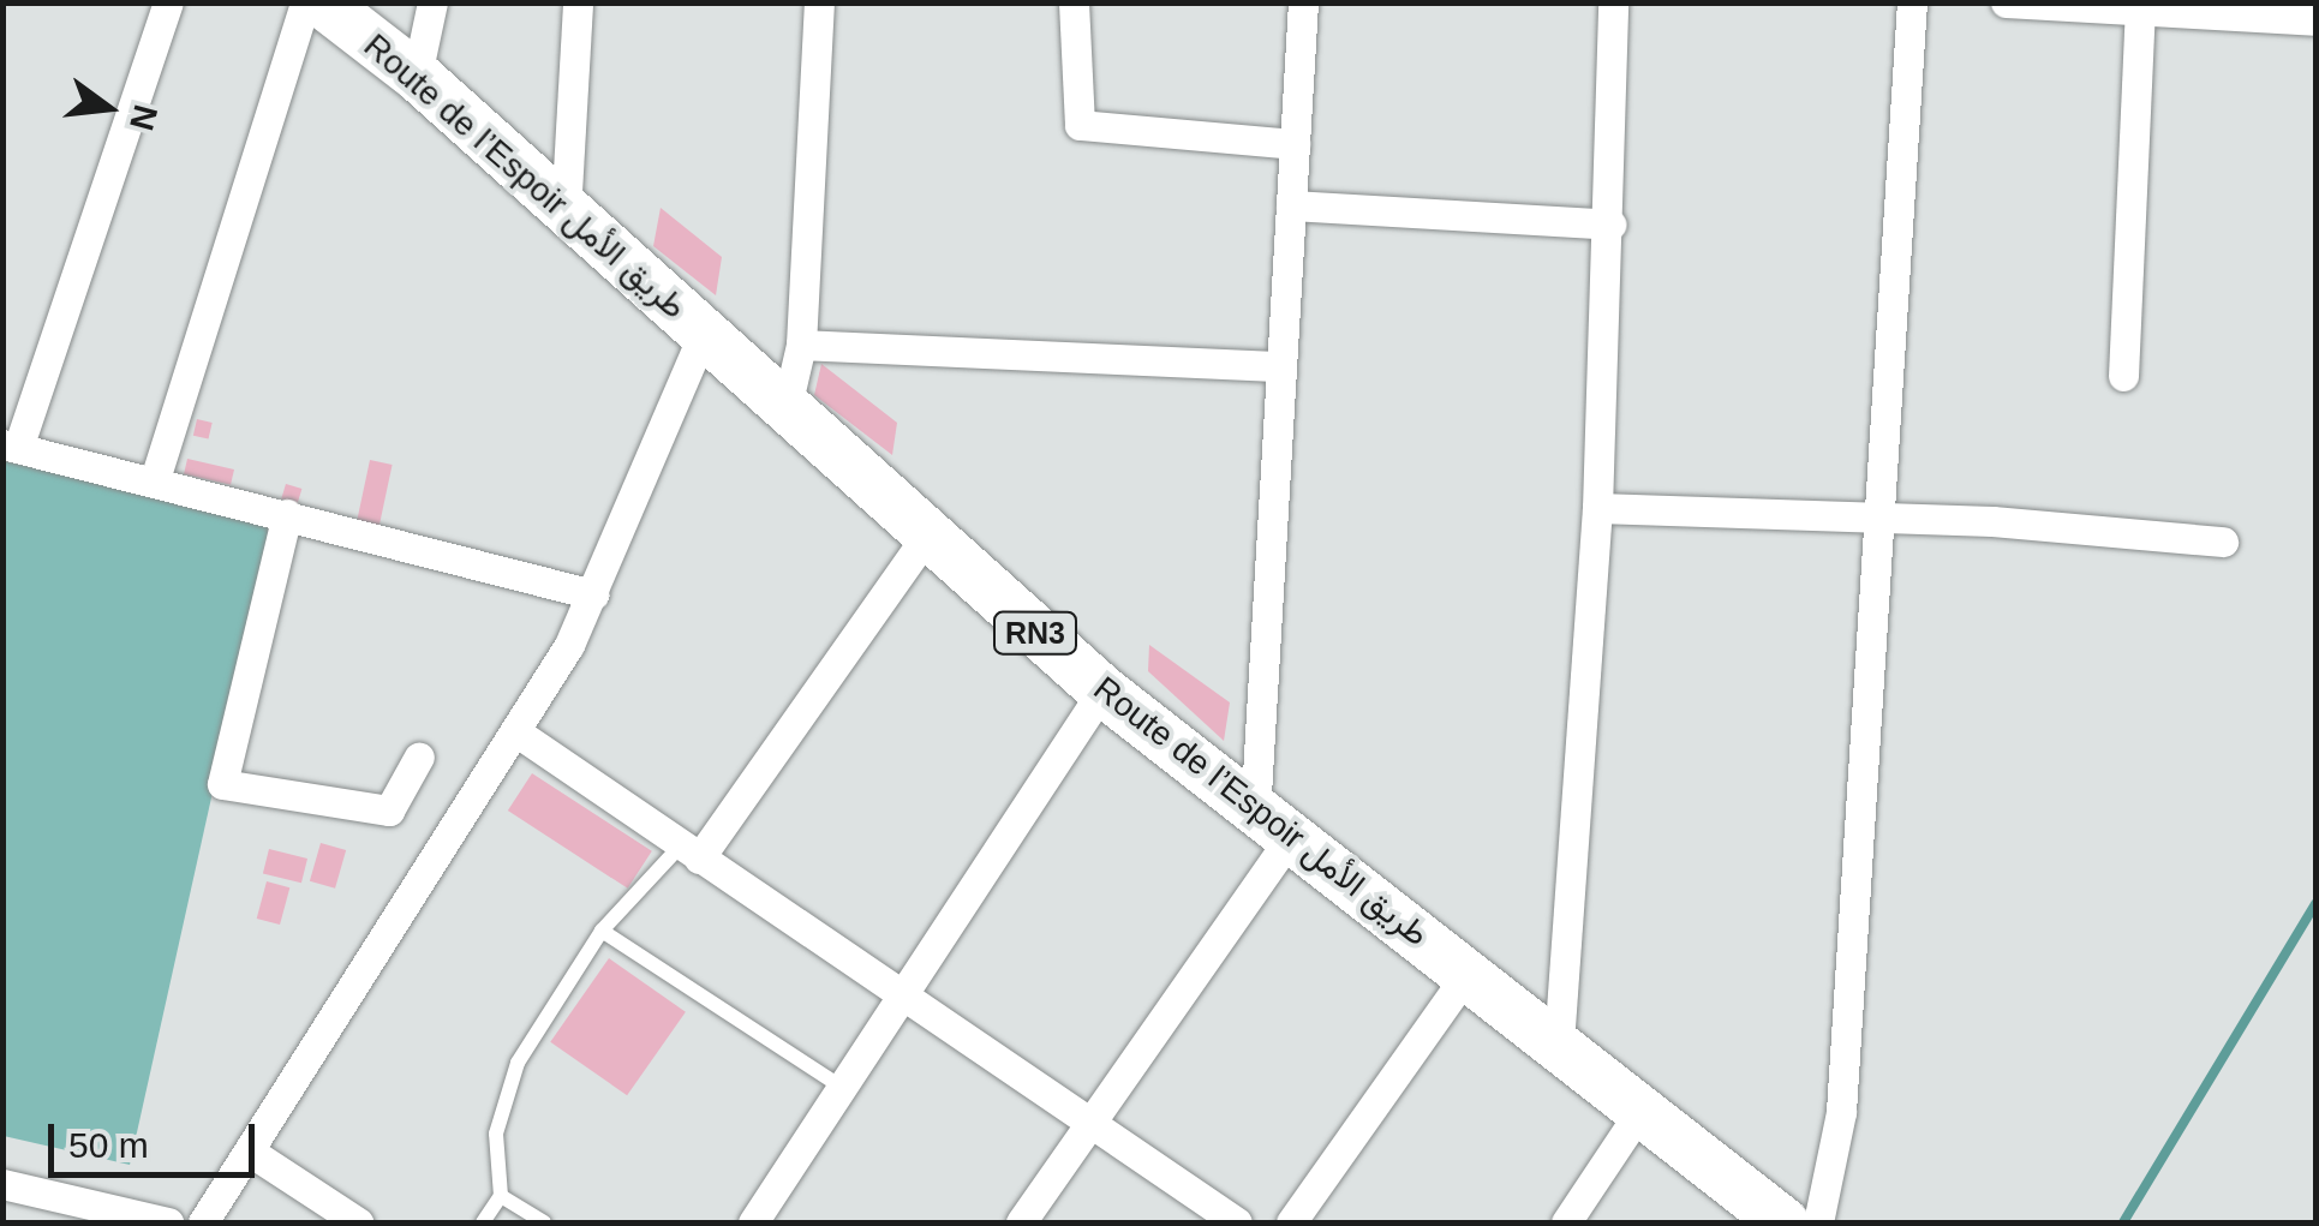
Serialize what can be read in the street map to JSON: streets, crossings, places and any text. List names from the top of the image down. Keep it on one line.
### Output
{"streets":{"highway":["Route de l’Espoir طريق الأمل","RN3"]},"scale_bar":"50 m","north":"right"}
